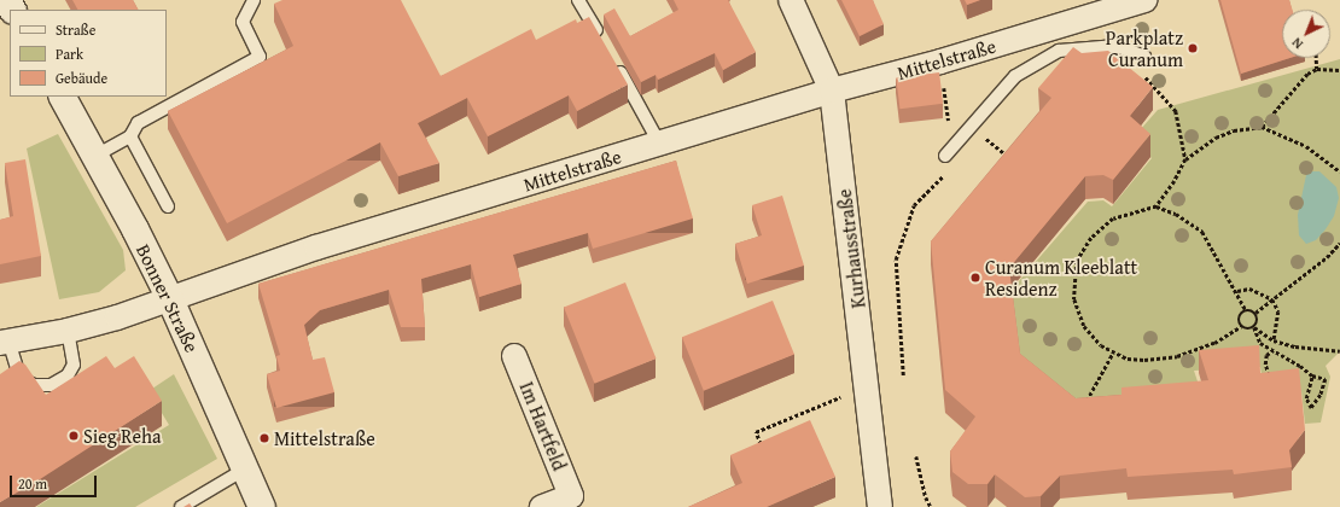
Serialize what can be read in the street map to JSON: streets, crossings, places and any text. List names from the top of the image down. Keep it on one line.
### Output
{"streets":{"main road":["Bonner Straße"],"street":["Mittelstraße","Kurhausstraße","Im Hartfeld"]},"crossings":[["Mittelstraße","Kurhausstraße"],["Mittelstraße","Bonner Straße"]],"places":["Parkplatz Curanum","Curanum Kleeblatt Residenz","Sieg Reha","Mittelstraße"],"legend":["Straße","Park","Gebäude"],"scale_bar":"20 m","north":"bottom left"}
